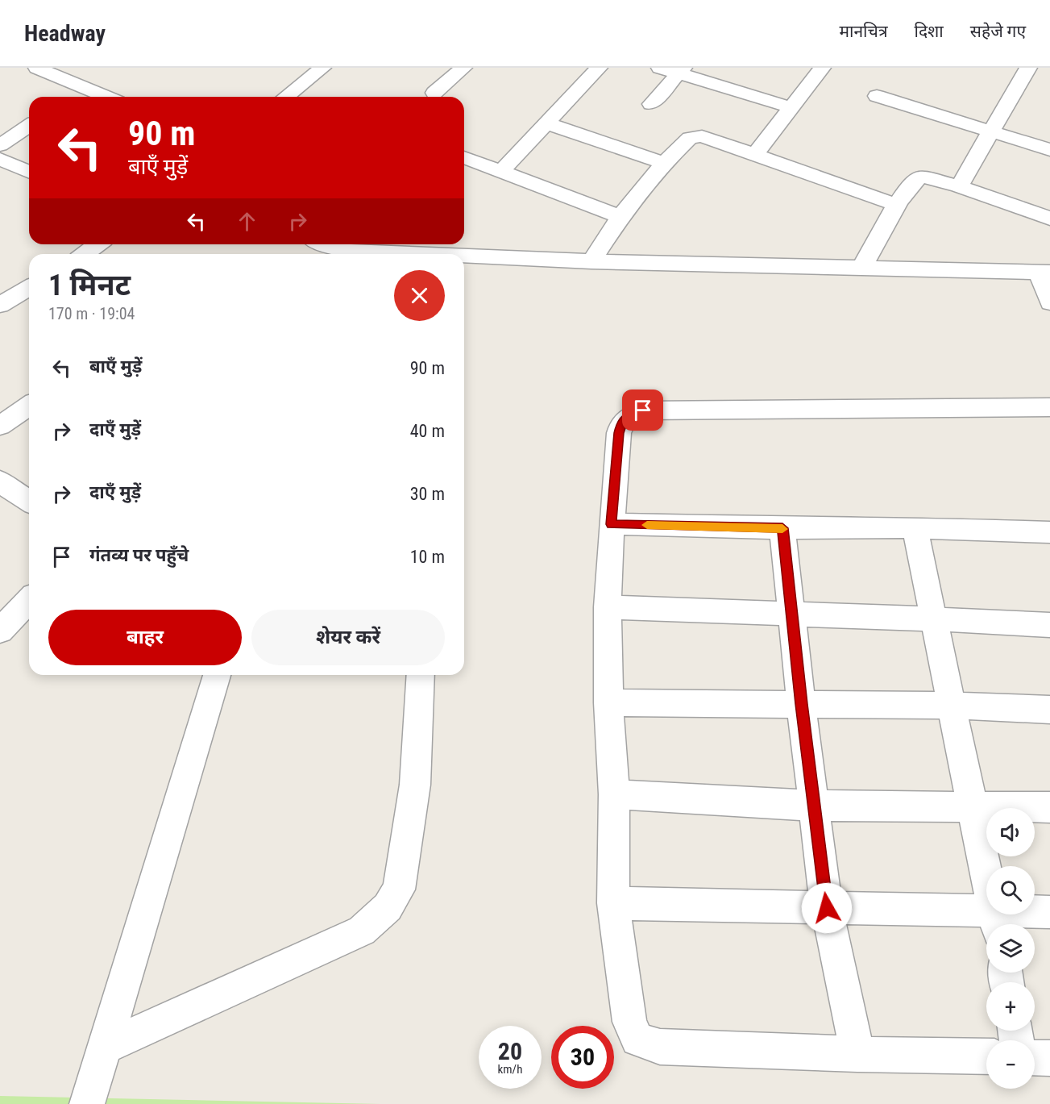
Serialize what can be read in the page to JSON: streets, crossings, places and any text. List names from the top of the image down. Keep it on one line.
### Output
{"page":{"header":"Headway","nav":["मानचित्र","दिशा","सहेजे गए"],"turn":["90 m","बाएँ मुड़ें"],"heading":["1 मिनट","170 m · 19:04"],"list":[{"name":"बाएँ मुड़ें","value":"90 m"},{"name":"दाएँ मुड़ें","value":"40 m"},{"name":"दाएँ मुड़ें","value":"30 m"},{"name":"गंतव्य पर पहुँचे","value":"10 m"}],"buttons":["बाहर","शेयर करें"],"map_buttons":["+","−"],"speed":"20 km/h","limit":"30"}}
